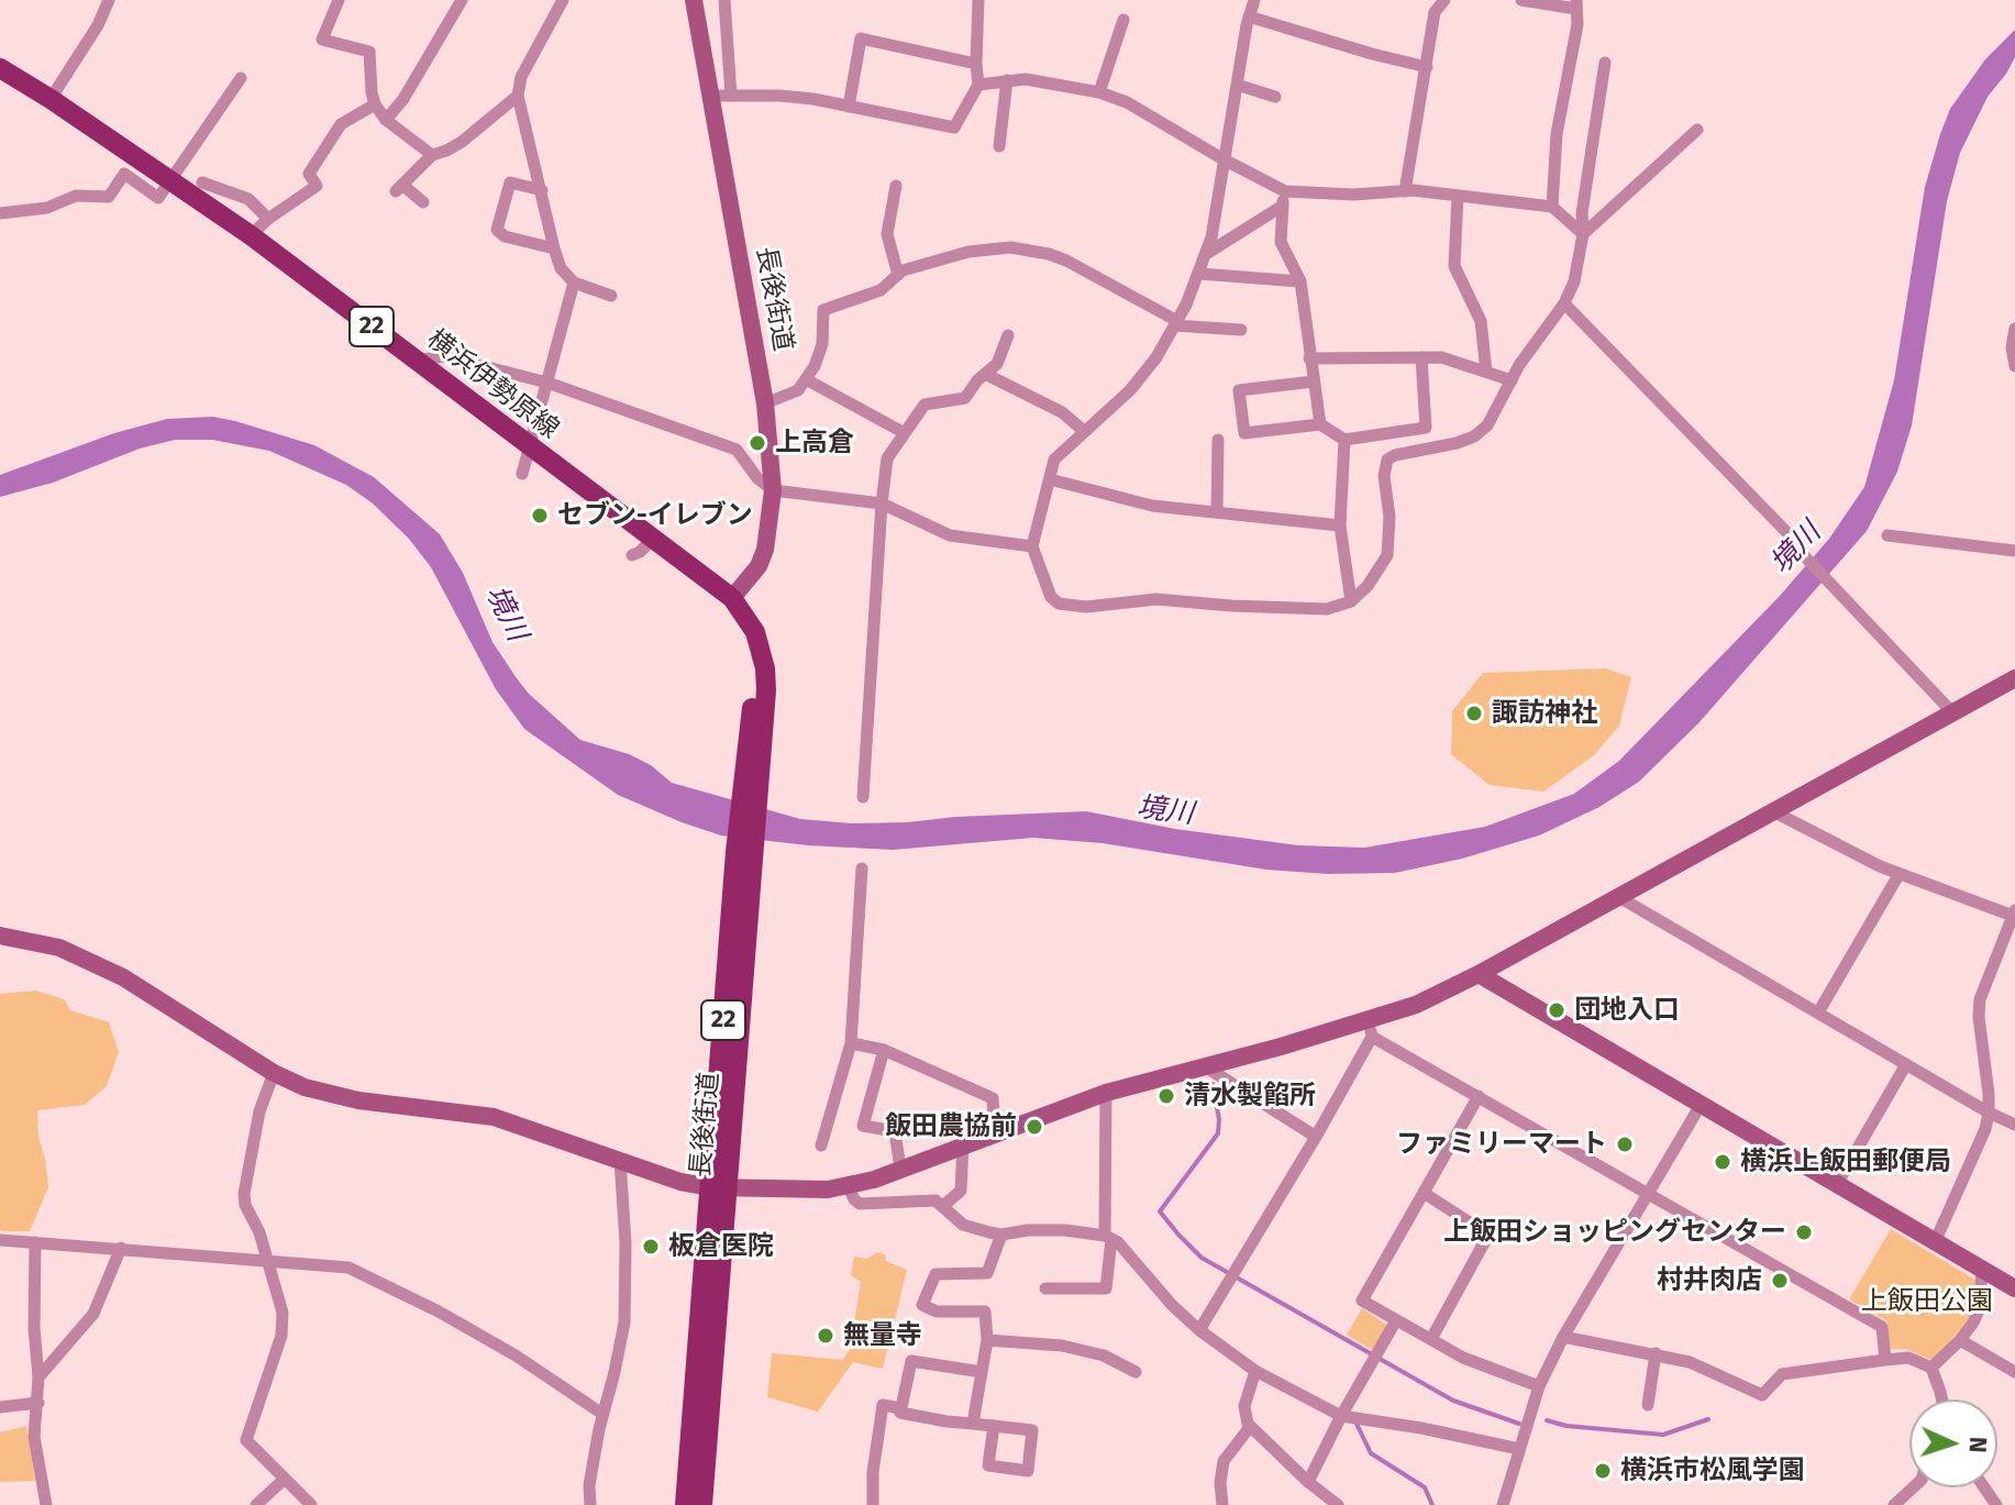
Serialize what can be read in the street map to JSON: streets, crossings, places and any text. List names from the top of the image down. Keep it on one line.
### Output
{"streets":{"main road":["長後街道","22","横浜伊勢原線"]},"crossings":[["長後街道","横浜伊勢原線"]],"water":["境川"],"parks":["上飯田公園"],"places":["上高倉","セブン-イレブン","諏訪神社","団地入口","清水製餡所","飯田農協前","ファミリーマート","横浜上飯田郵便局","上飯田ショッピングセンター","板倉医院","村井肉店","無量寺","横浜市松風学園"],"north":"right"}
